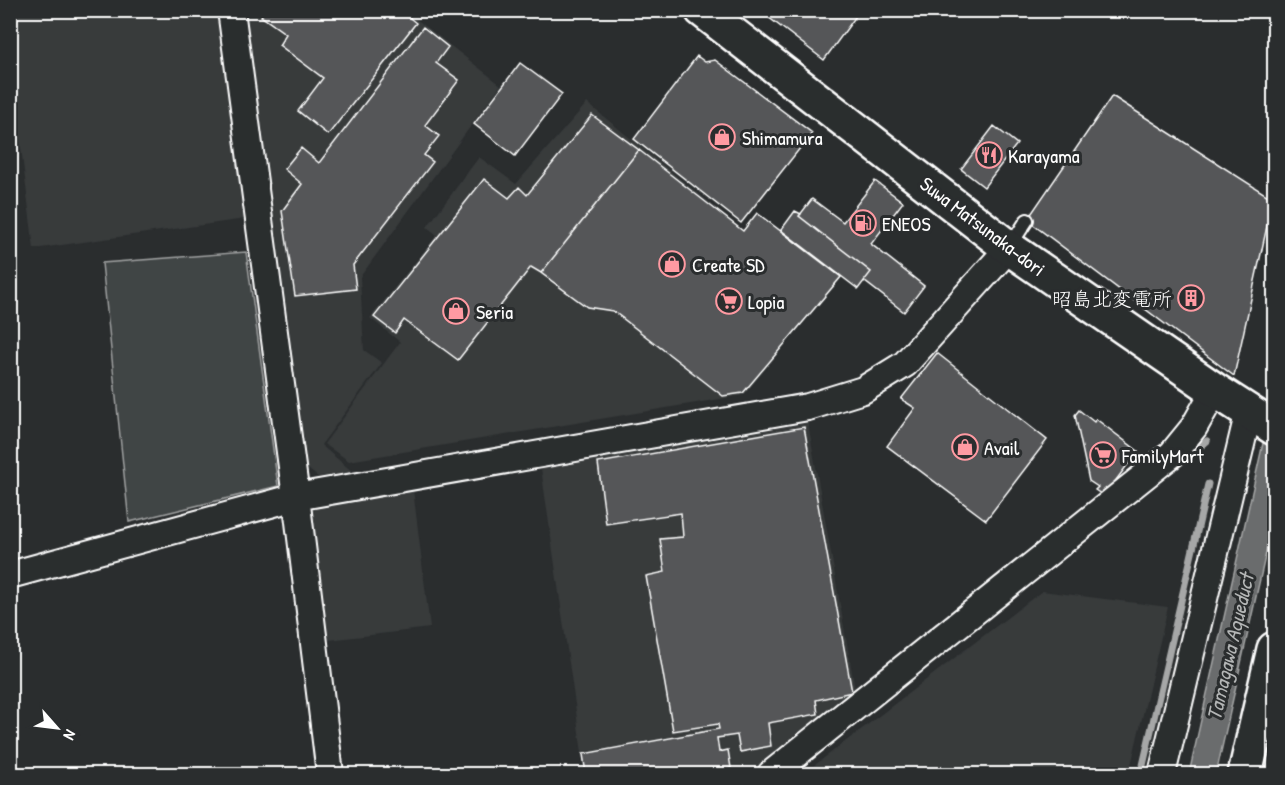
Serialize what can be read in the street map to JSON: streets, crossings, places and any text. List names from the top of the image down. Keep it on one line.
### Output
{"streets":{"street":["Suwa Matsunaka-dori"]},"water":["Tamagawa Aqueduct"],"places":{"shop":["Shimamura","Create SD","Seria","Avail"],"restaurant":["Karayama"],"fuel station":["ENEOS"],"building":["昭島北変電所"],"supermarket":["Lopia","FamilyMart"]},"north":"bottom right"}
